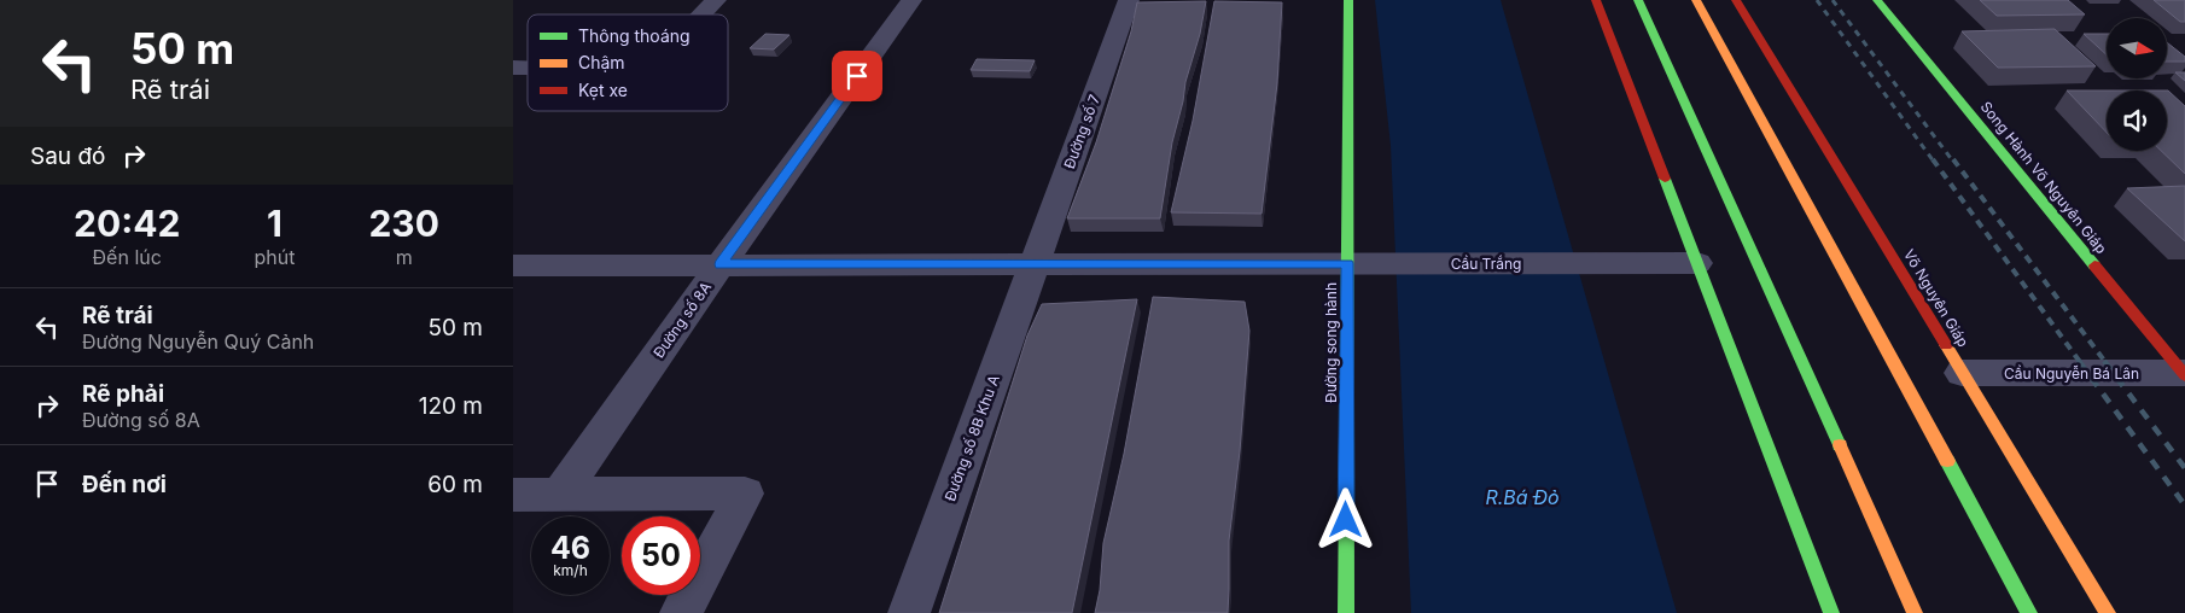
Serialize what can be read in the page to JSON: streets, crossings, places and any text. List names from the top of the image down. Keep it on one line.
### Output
{"streets":{"main road":["Song Hành Võ Nguyên Giáp","Võ Nguyên Giáp","Đường song hành"],"street":["Đường số 7","Cầu Trắng","Đường số 8A","Cầu Nguyễn Bá Lân","Đường số 8B Khu A"]},"crossings":[["Đường số 7","Cầu Trắng"],["Đường số 7","Đường số 8B Khu A"],["Song Hành Võ Nguyên Giáp","Cầu Nguyễn Bá Lân"],["Cầu Trắng","Đường số 8A"],["Cầu Trắng","Đường song hành"],["Cầu Trắng","Đường số 8B Khu A"],["Võ Nguyên Giáp","Cầu Nguyễn Bá Lân"]],"water":["R.Bá Đỏ"],"legend":["Thông thoáng","Chậm","Kẹt xe"],"north":"right","page":{"turn":["50 m","Rẽ trái"],"then":"Sau đó","eta":["20:42","Đến lúc","1","phút","230","m"],"list":[{"name":"Rẽ trái","note":"Đường Nguyễn Quý Cảnh","value":"50 m"},{"name":"Rẽ phải","note":"Đường số 8A","value":"120 m"},{"name":"Đến nơi","value":"60 m"}],"speed":"46 km/h","limit":"50"}}
